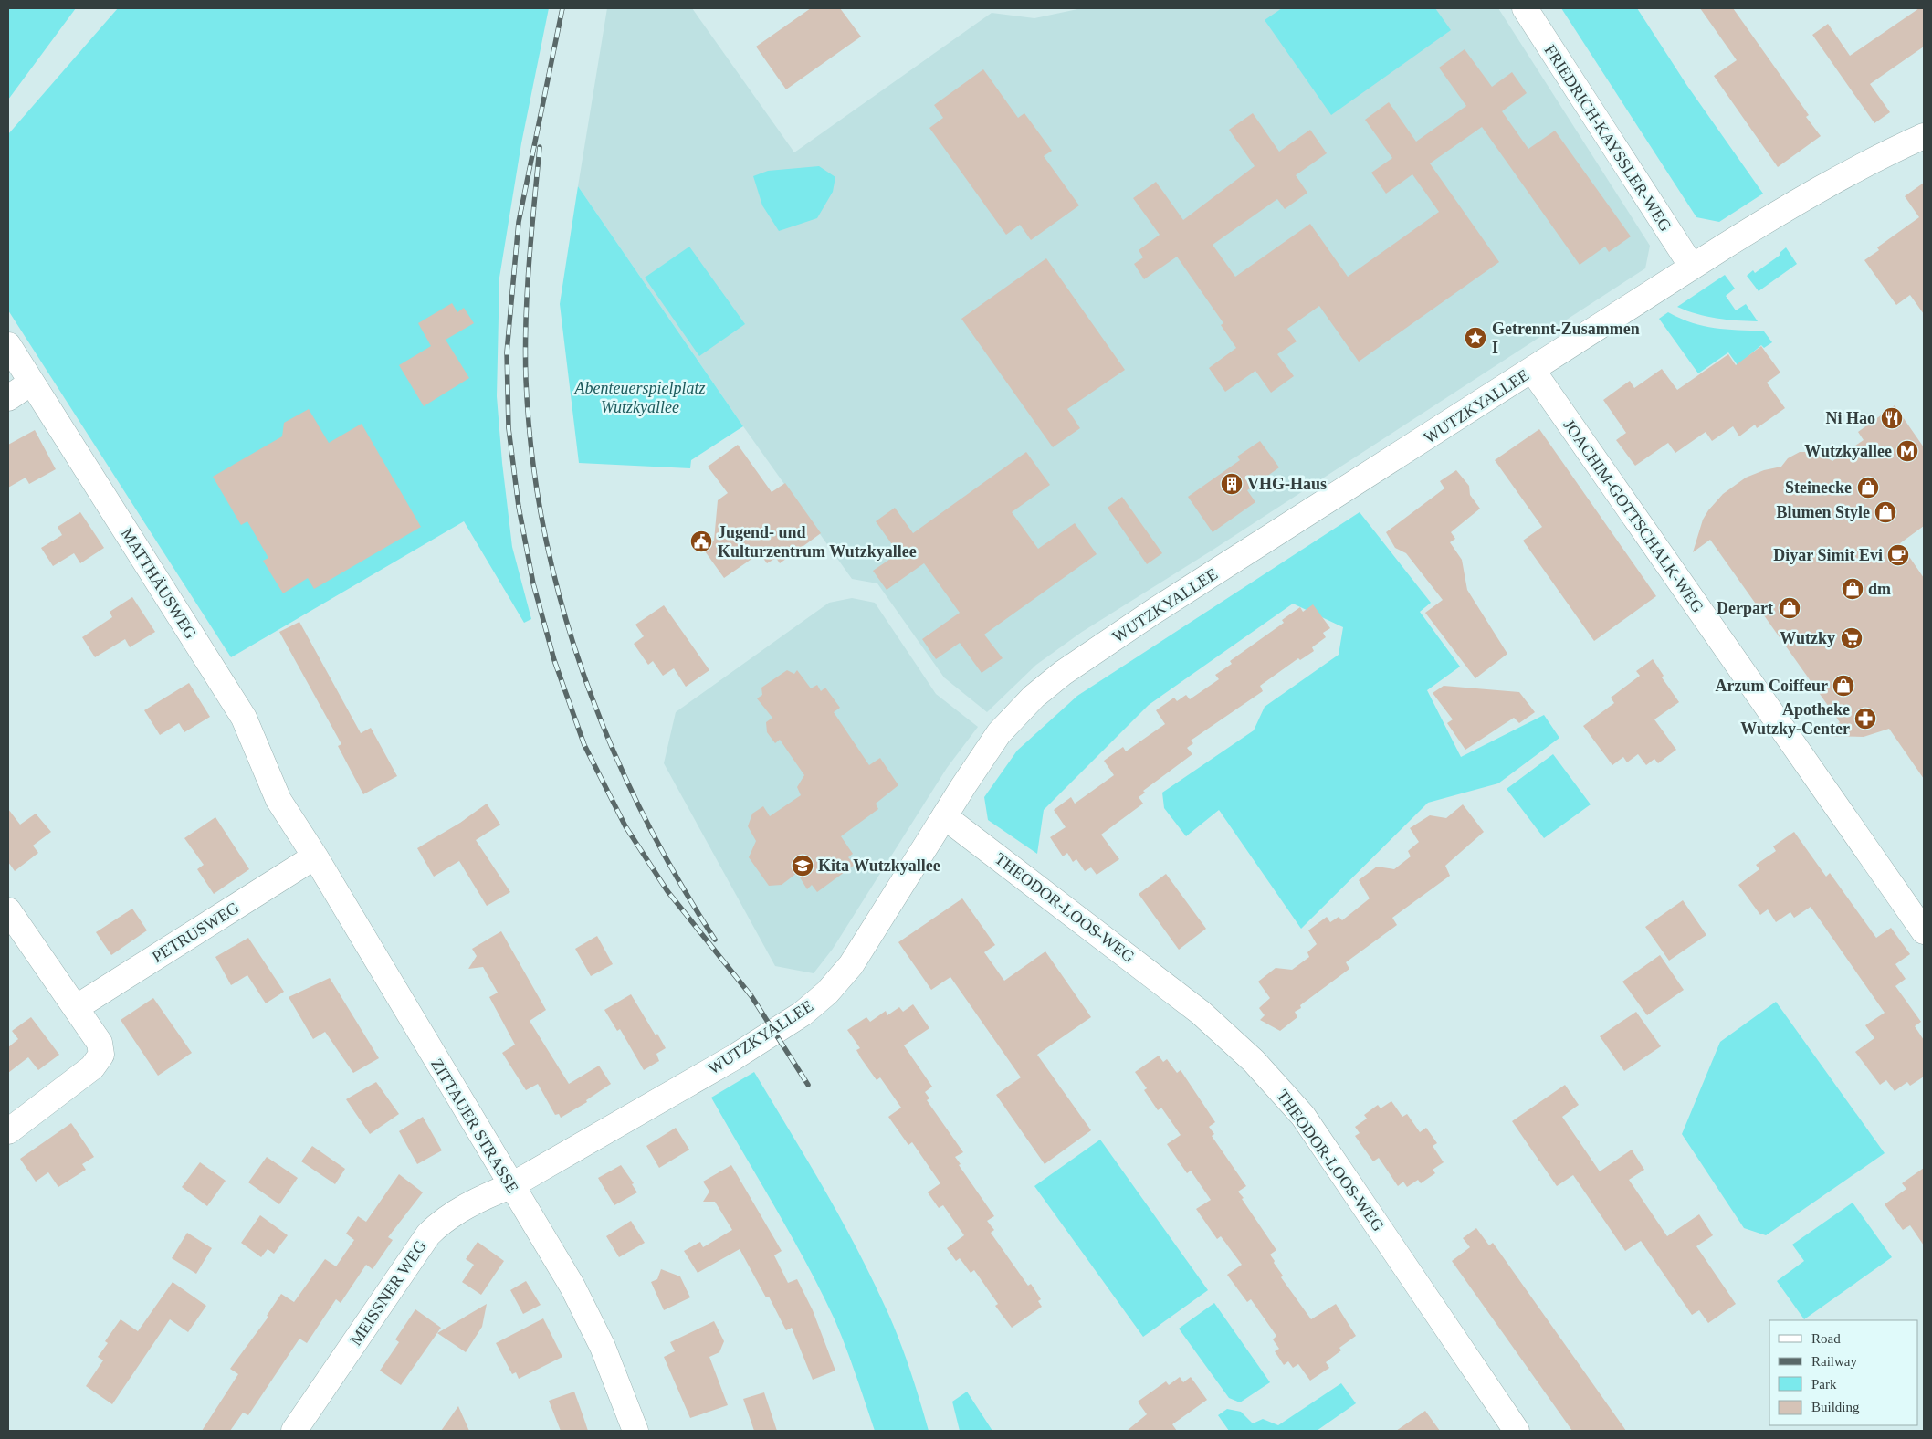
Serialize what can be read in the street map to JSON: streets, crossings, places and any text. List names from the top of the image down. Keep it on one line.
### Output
{"streets":{"street":["FRIEDRICH-KAYSSLER-WEG","WUTZKYALLEE","JOACHIM-GOTTSCHALK-WEG","MATTHÄUSWEG","THEODOR-LOOS-WEG","PETRUSWEG","ZITTAUER STRASSE","MEISSNER WEG"]},"crossings":[["FRIEDRICH-KAYSSLER-WEG","WUTZKYALLEE"],["WUTZKYALLEE","JOACHIM-GOTTSCHALK-WEG"],["WUTZKYALLEE","THEODOR-LOOS-WEG"],["WUTZKYALLEE","ZITTAUER STRASSE"],["WUTZKYALLEE","MEISSNER WEG"],["MATTHÄUSWEG","ZITTAUER STRASSE"],["PETRUSWEG","ZITTAUER STRASSE"],["ZITTAUER STRASSE","MEISSNER WEG"]],"parks":["Abenteuerspielplatz Wutzkyallee"],"places":{"place":["Getrennt-Zusammen I"],"restaurant":["Ni Hao"],"metro station":["Wutzkyallee"],"building":["VHG-Haus"],"shop":["Steinecke","Blumen Style","dm","Derpart","Arzum Coiffeur"],"public building":["Jugend- und Kulturzentrum Wutzkyallee"],"cafe":["Diyar Simit Evi"],"supermarket":["Wutzky"],"pharmacy":["Apotheke Wutzky-Center"],"school or university":["Kita Wutzkyallee"]},"legend":["Road","Railway","Park","Building"]}
